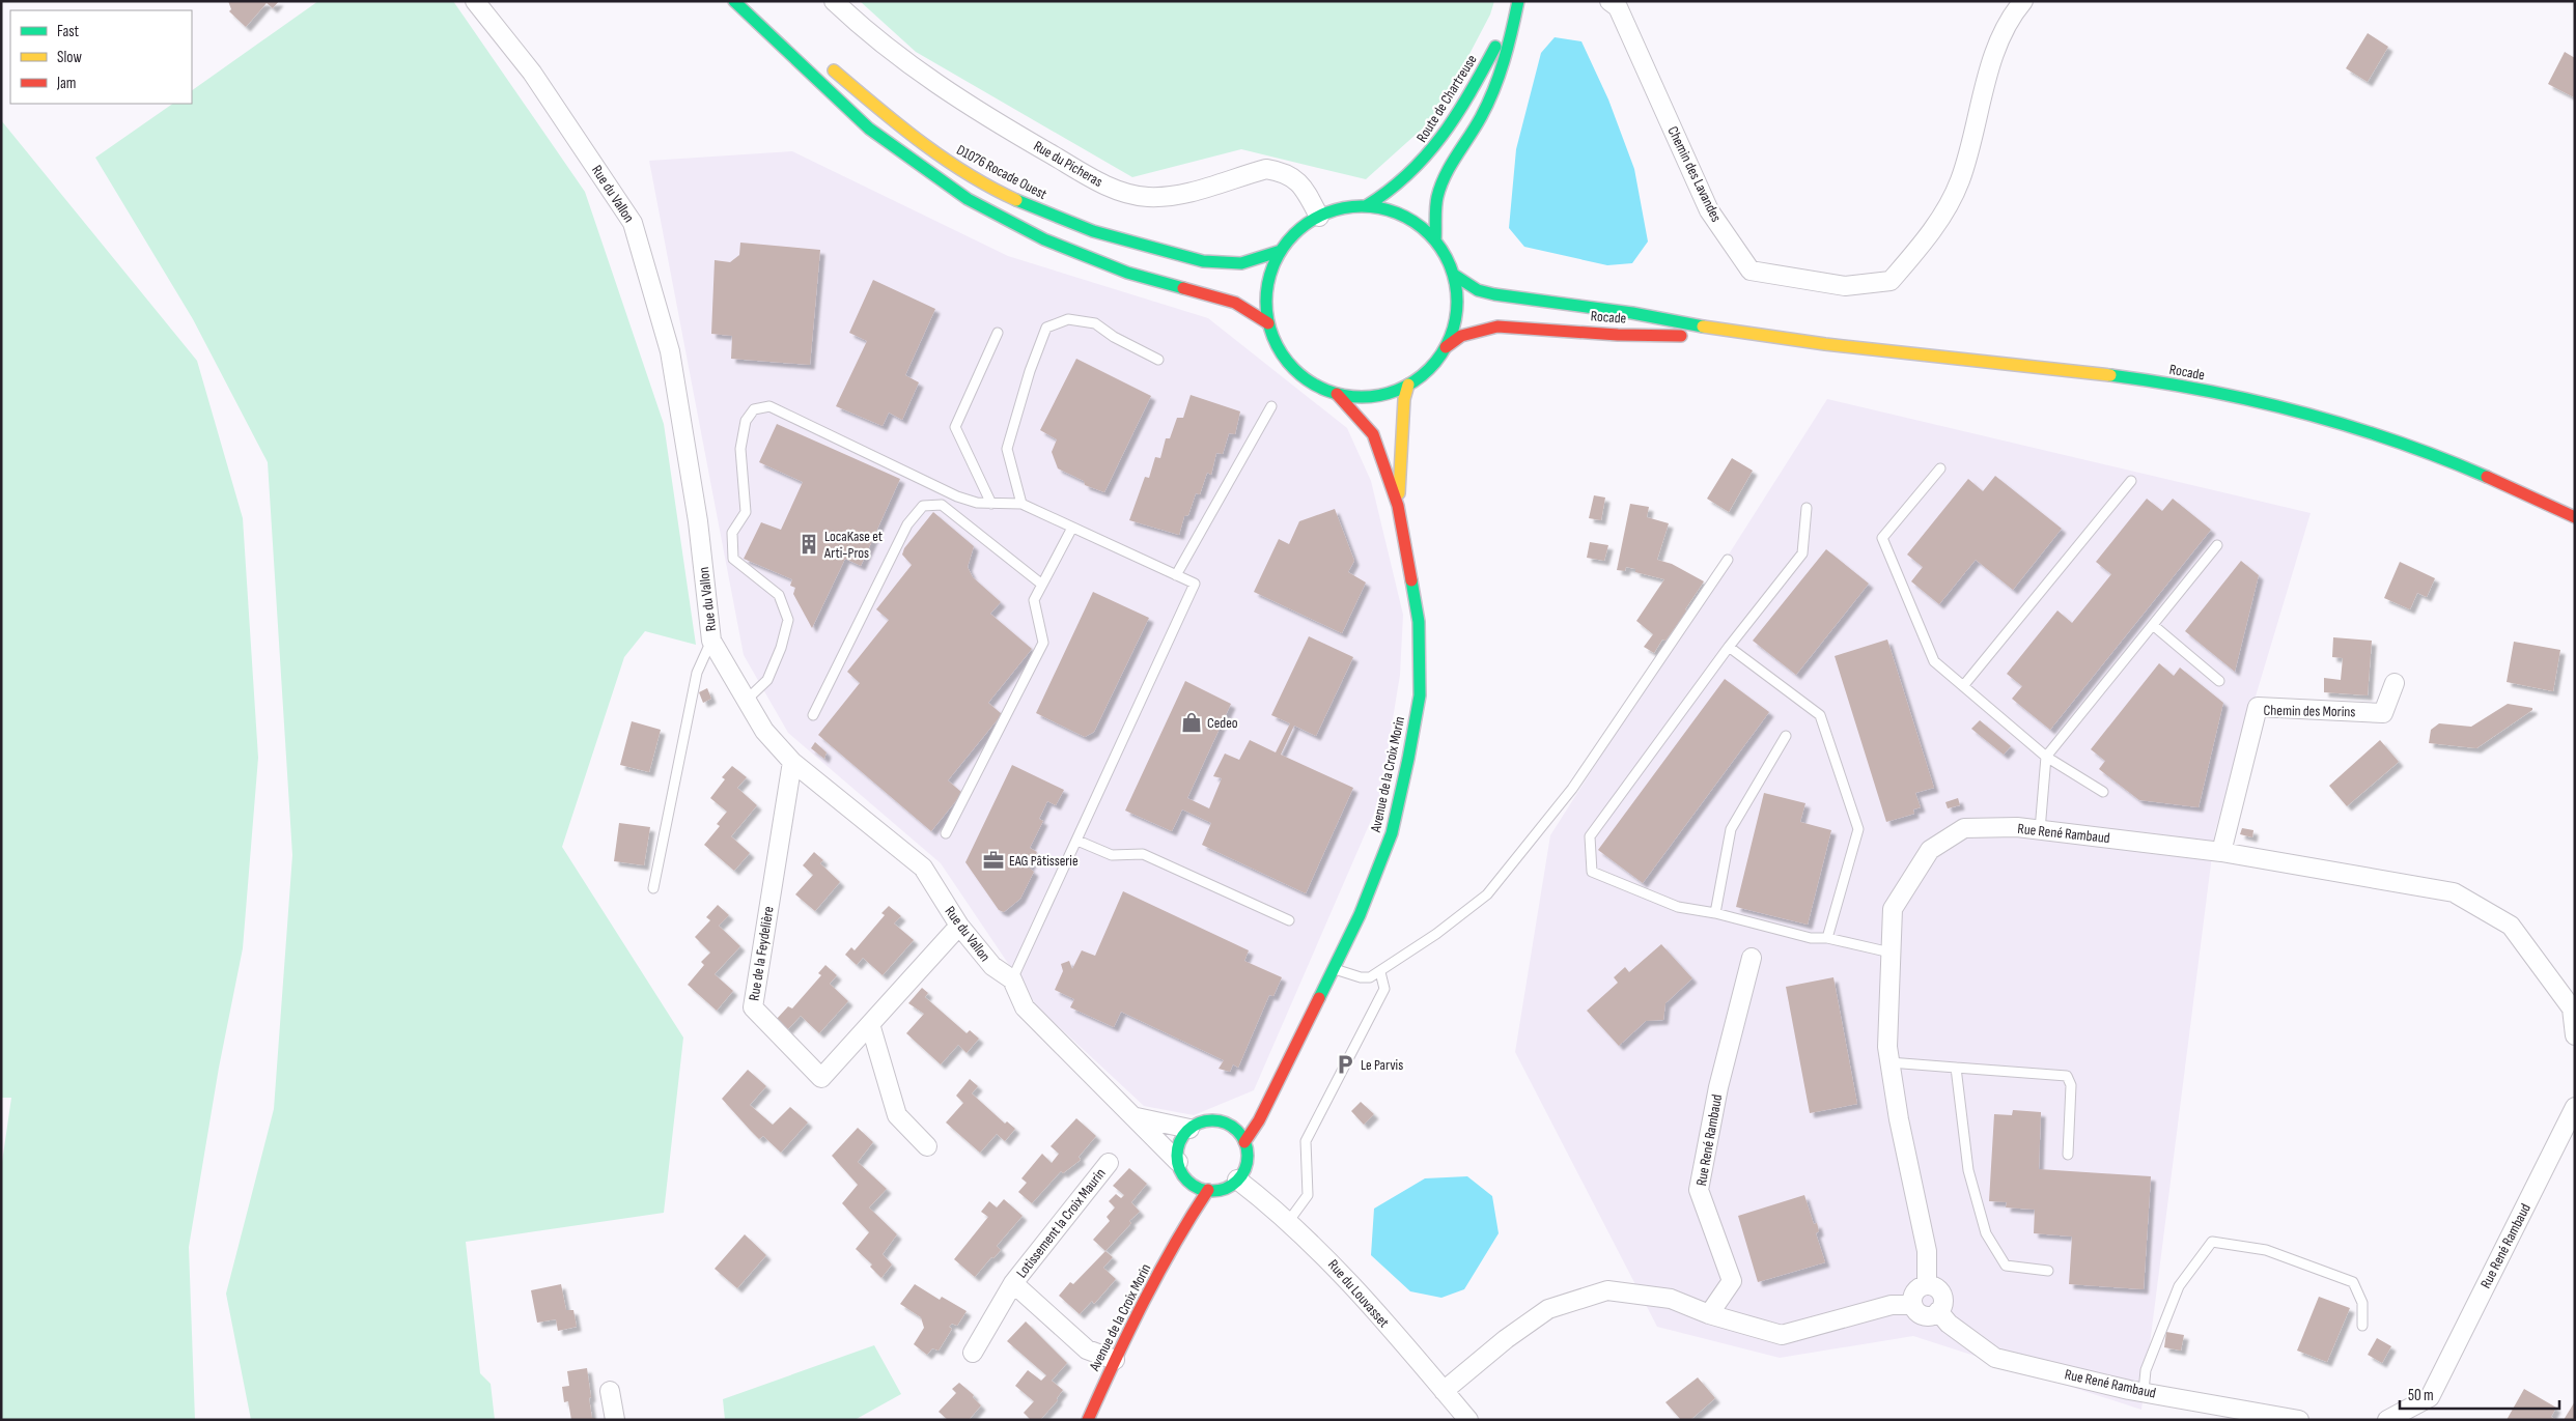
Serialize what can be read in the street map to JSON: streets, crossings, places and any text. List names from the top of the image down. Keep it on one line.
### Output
{"streets":{"main road":["Route de Chartreuse","D1076 Rocade Ouest","Rocade","Avenue de la Croix Morin"],"street":["Rue du Picheras","Chemin des Lavandes","Rue du Vallon","Chemin des Morins","Rue René Rambaud","Rue de la Feydelière","Lotissement la Croix Maurin","Rue du Louvasset"]},"crossings":[["Rue du Vallon","Rue de la Feydelière"],["Chemin des Morins","Rue René Rambaud"],["Avenue de la Croix Morin","Lotissement la Croix Maurin"],["Avenue de la Croix Morin","Rue du Louvasset"]],"places":{"building":["LocaKase et Arti-Pros"],"shop":["Cedeo"],"office":["EAG Pâtisserie"],"parking":["Le Parvis"]},"legend":["Fast","Slow","Jam"],"scale_bar":"50 m"}
